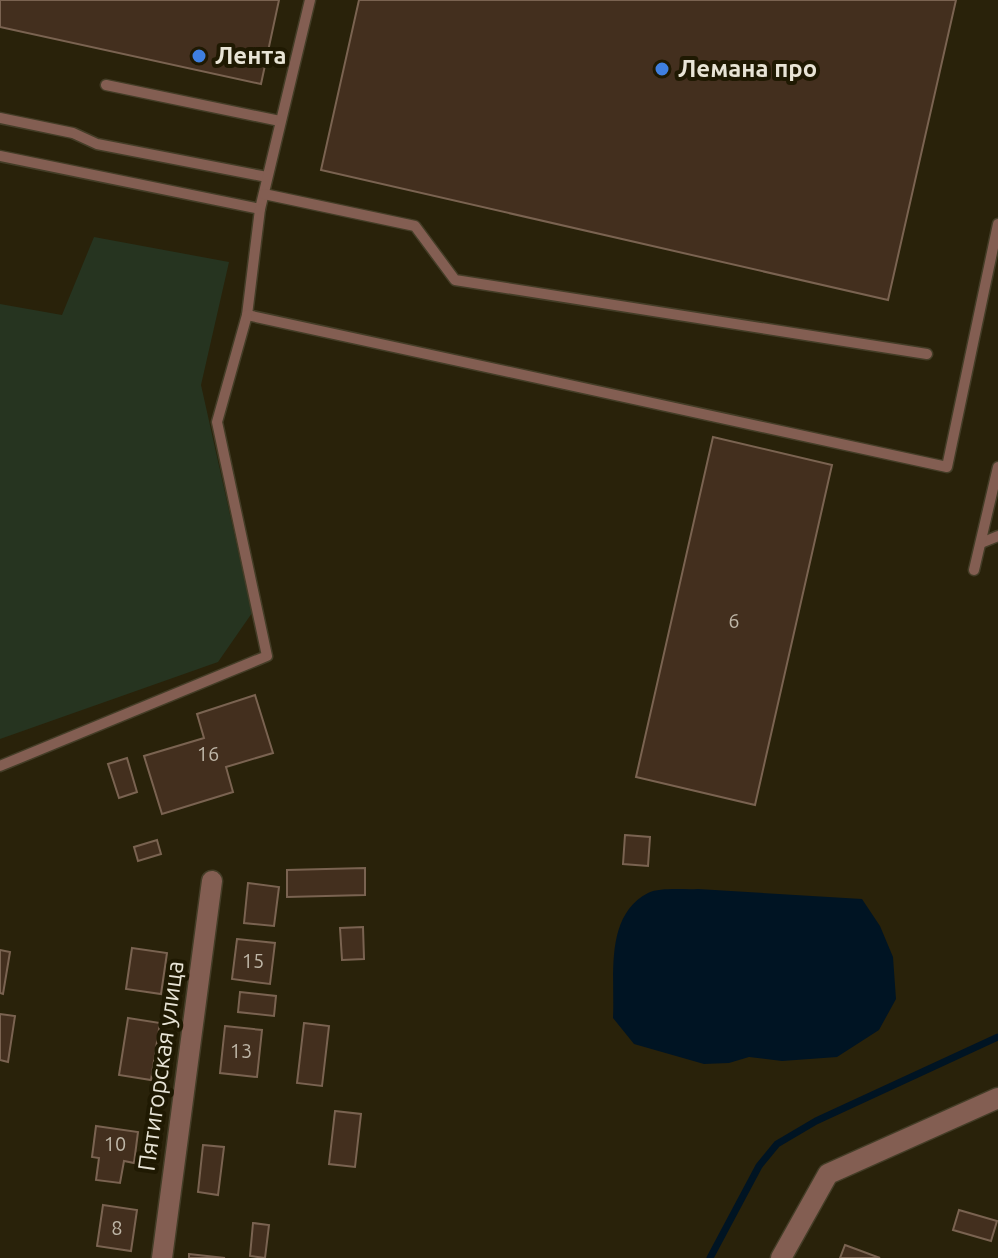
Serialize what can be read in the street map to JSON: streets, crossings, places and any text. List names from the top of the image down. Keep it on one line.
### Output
{"streets":{"street":["Пятигорская улица"]},"places":["Лента","Лемана про"],"house_numbers":["6","16","15","13","10","8"]}
